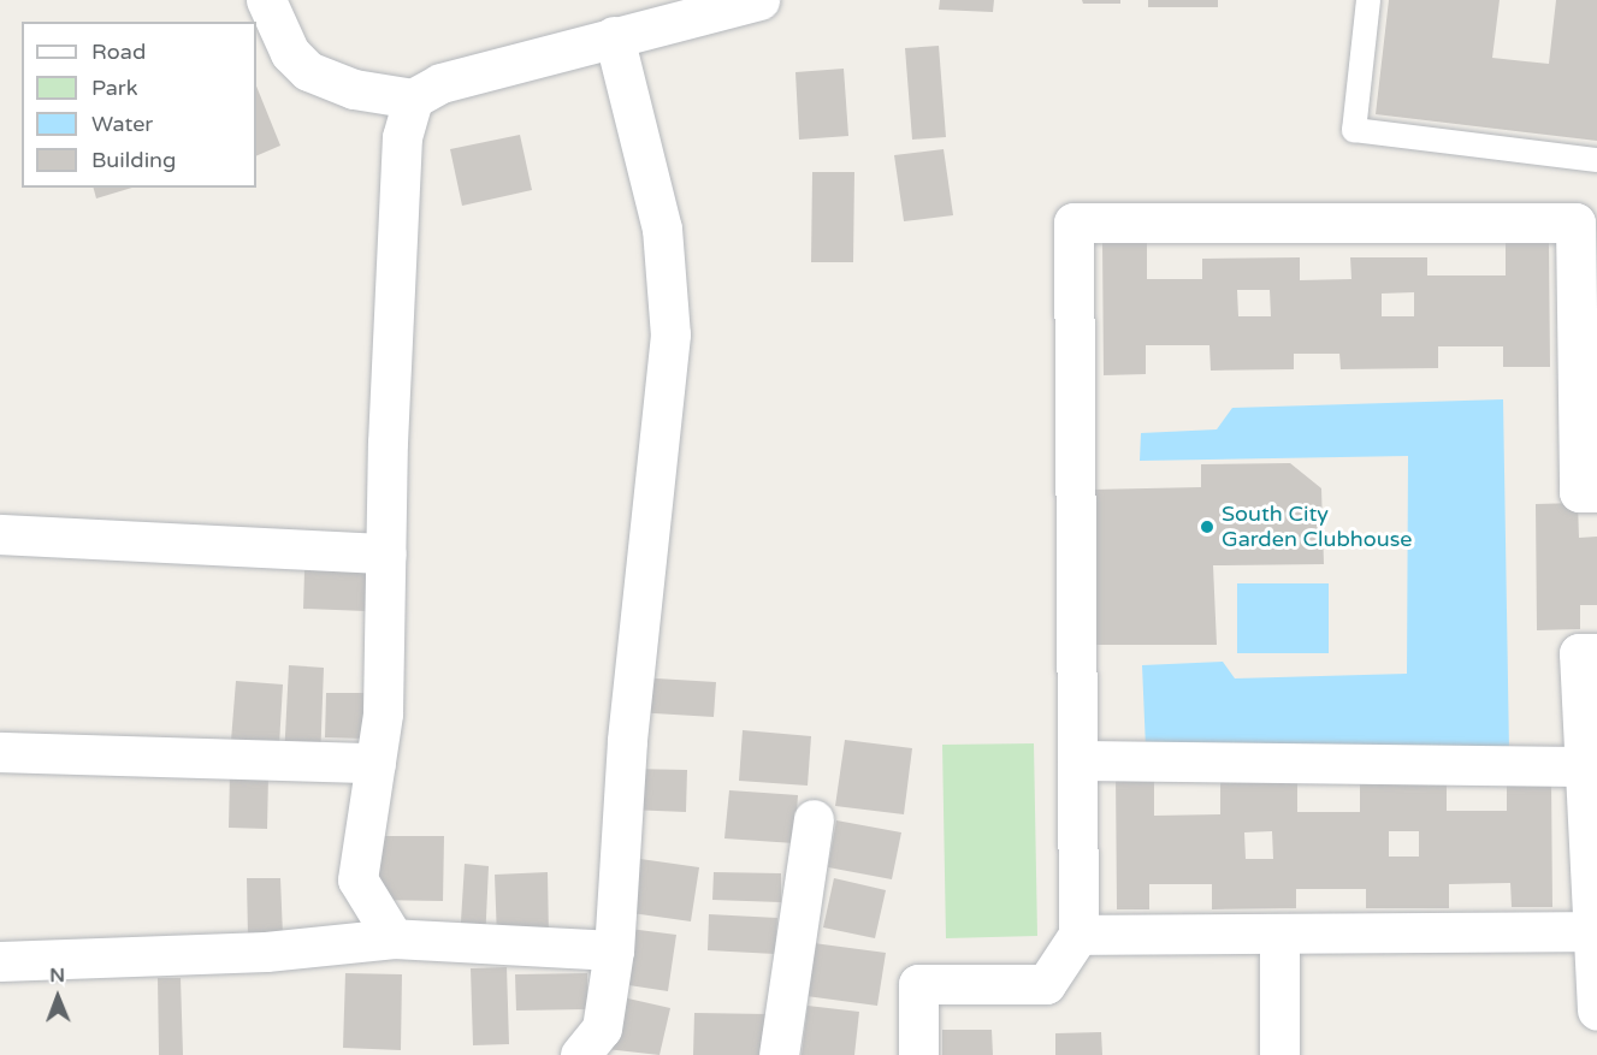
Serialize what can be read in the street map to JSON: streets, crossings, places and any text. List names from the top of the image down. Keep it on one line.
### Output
{"places":["South City Garden Clubhouse"],"legend":["Road","Park","Water","Building"],"north":"top"}
